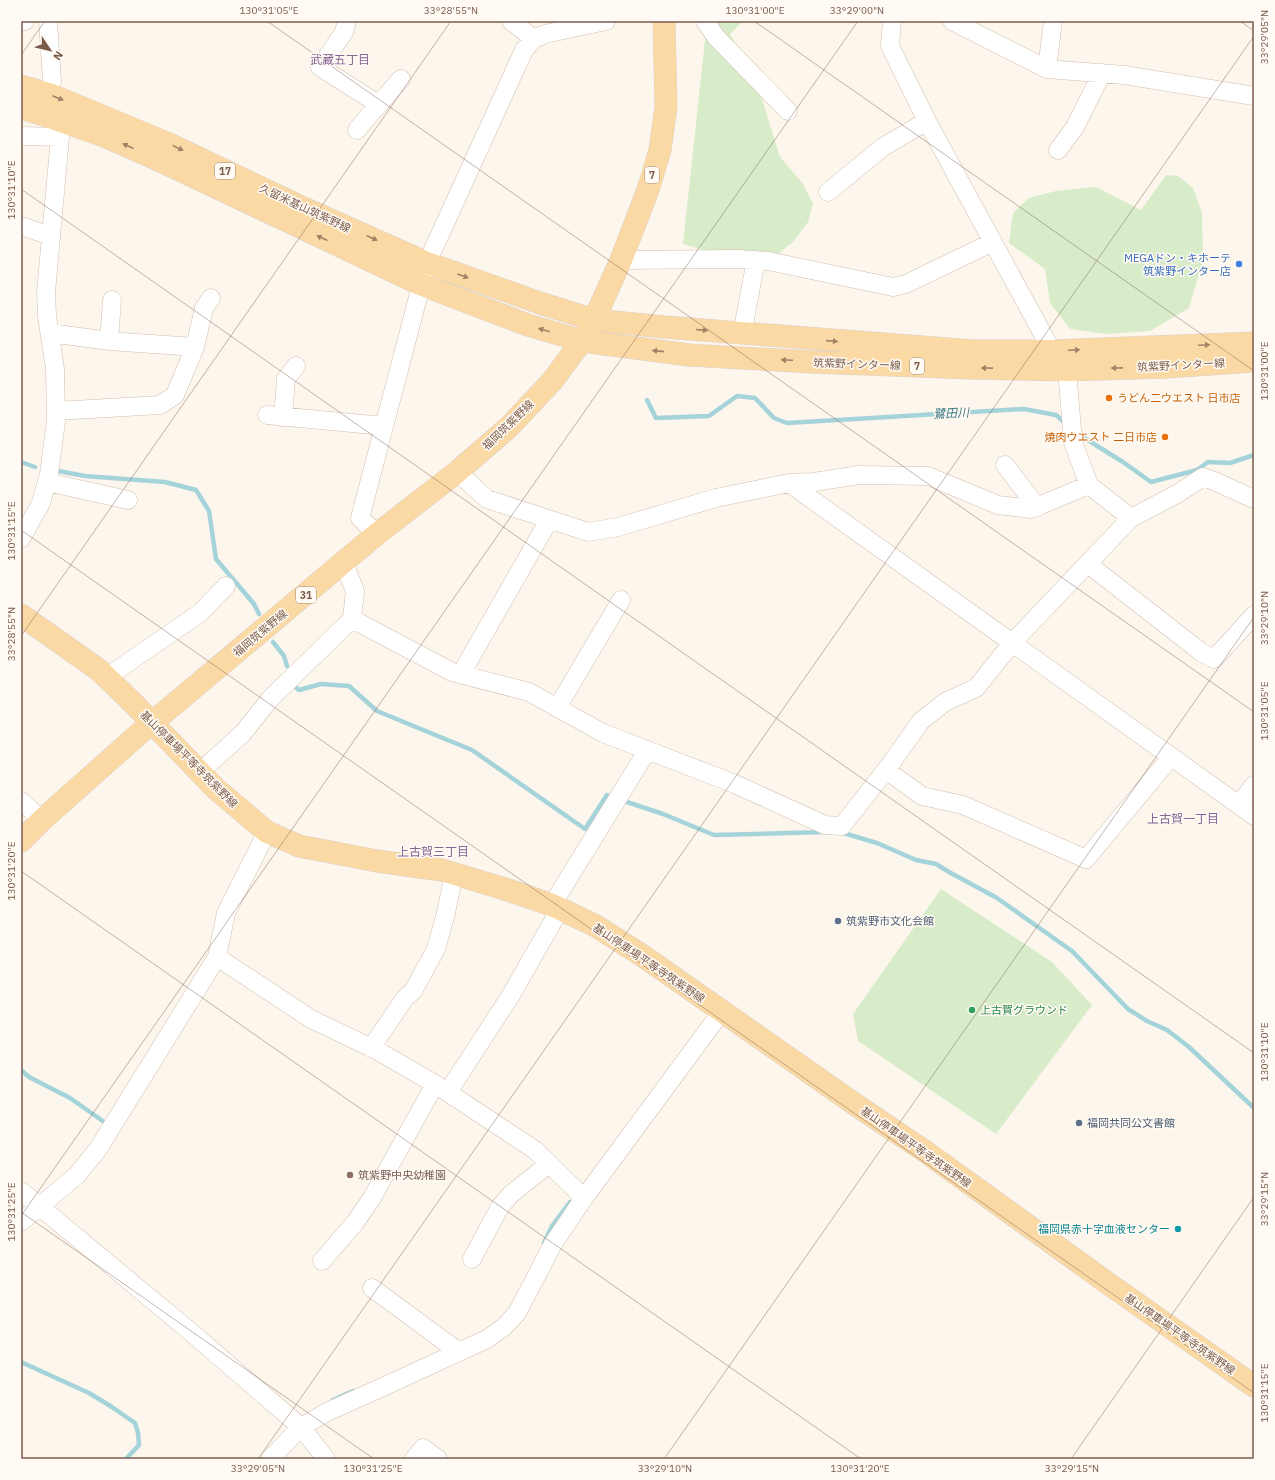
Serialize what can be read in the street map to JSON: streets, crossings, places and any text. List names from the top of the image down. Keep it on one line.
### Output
{"streets":{"main road":["17","7","久留米基山筑紫野線","筑紫野インター線","福岡筑紫野線","31","基山停車場平等寺筑紫野線"]},"crossings":[["7","久留米基山筑紫野線"],["7","筑紫野インター線"],["7","福岡筑紫野線"],["久留米基山筑紫野線","筑紫野インター線"],["久留米基山筑紫野線","福岡筑紫野線"],["筑紫野インター線","福岡筑紫野線"],["福岡筑紫野線","基山停車場平等寺筑紫野線"]],"districts":["武蔵五丁目","上古賀一丁目","上古賀三丁目"],"water":["鷺田川"],"places":["MEGAドン・キホーテ 筑紫野インター店","うどん二ウエスト 日市店","焼肉ウエスト 二日市店","筑紫野市文化会館","上古賀グラウンド","福岡共同公文書館","筑紫野中央幼稚園","福岡県赤十字血液センター"],"north":"bottom right","coordinates":["130°31'05\"E","33°28'55\"N","130°31'00\"E","33°29'00\"N","33°29'05\"N","130°31'10\"E","130°31'15\"E","33°29'10\"N","130°31'20\"E","33°29'15\"N","130°31'25\"E"]}
